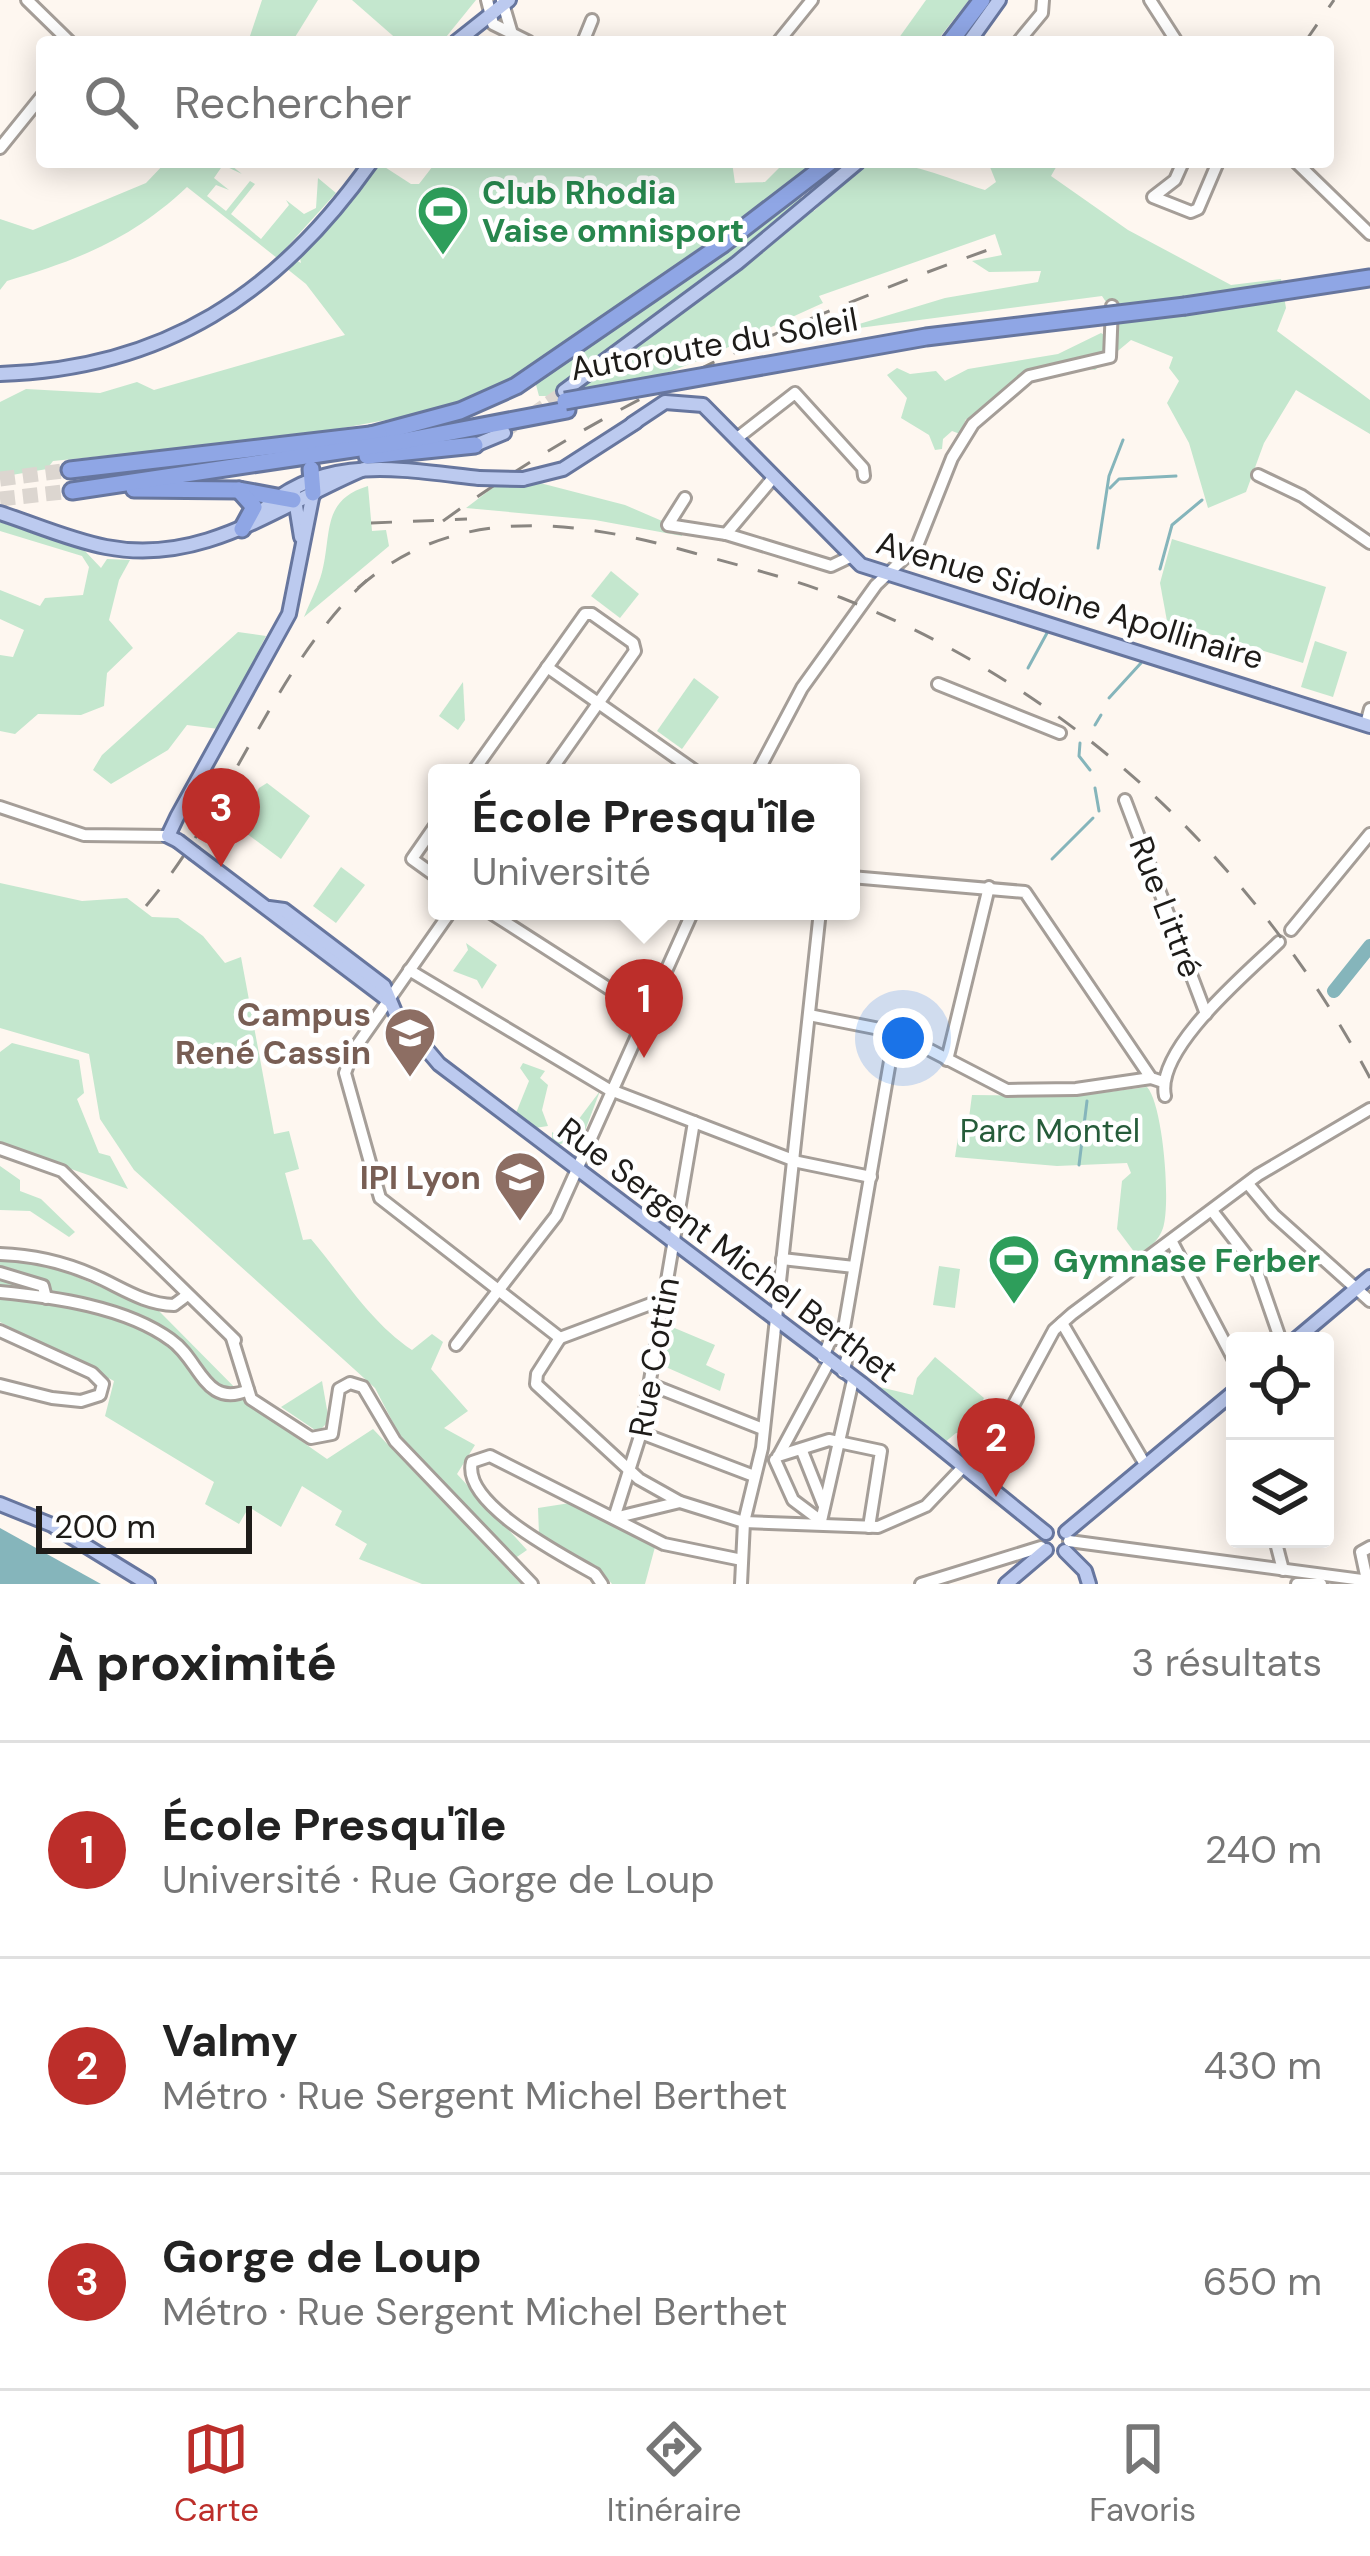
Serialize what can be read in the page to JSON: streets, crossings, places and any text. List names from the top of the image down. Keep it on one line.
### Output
{"streets":{"highway":["Autoroute du Soleil"],"main road":["Avenue Sidoine Apollinaire","Rue Sergent Michel Berthet"],"street":["Rue Littré","Rue Cottin"]},"crossings":[["Rue Sergent Michel Berthet","Rue Cottin"]],"parks":["Parc Montel"],"places":{"sports":["Club Rhodia Vaise omnisport","Gymnase Ferber"],"school or university":["Campus René Cassin","IPI Lyon"]},"scale_bar":"200 m","page":{"search":"Rechercher","popup":["École Presqu'île","Université"],"pins":["3","1","2"],"scale":"200 m","heading":["À proximité","3 résultats"],"list":[{"mark":"1","name":"École Presqu'île","note":"Université · Rue Gorge de Loup","value":"240 m"},{"mark":"2","name":"Valmy","note":"Métro · Rue Sergent Michel Berthet","value":"430 m"},{"mark":"3","name":"Gorge de Loup","note":"Métro · Rue Sergent Michel Berthet","value":"650 m"}],"nav":["Carte","Itinéraire","Favoris"]}}
